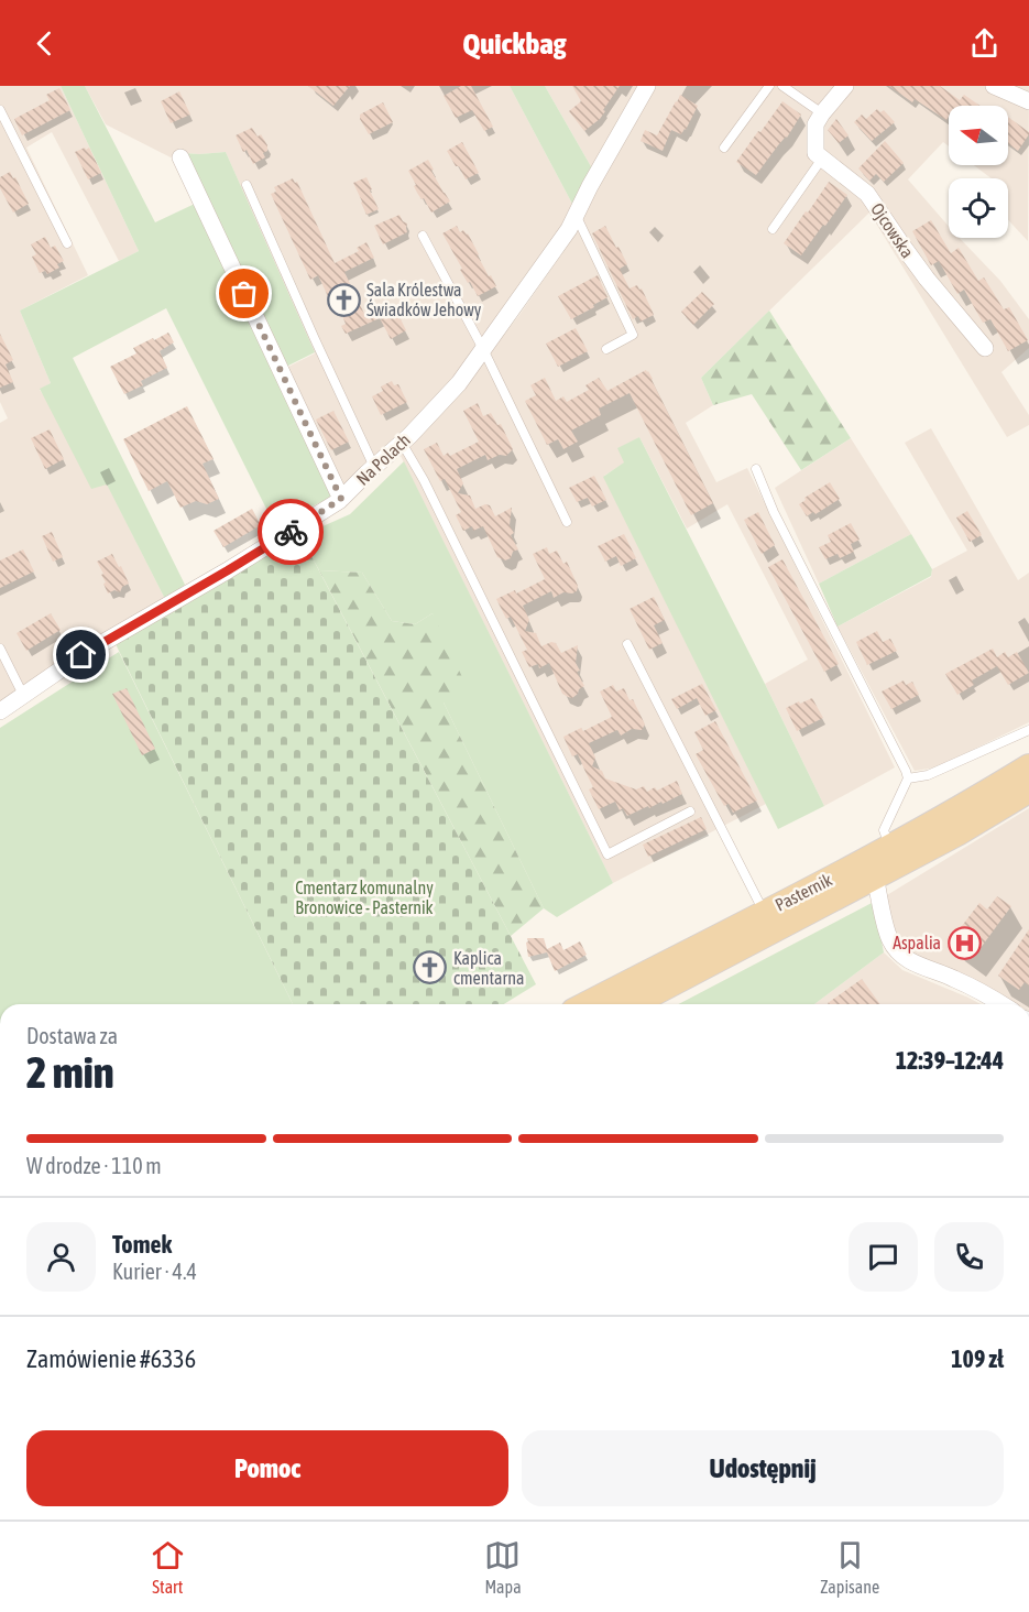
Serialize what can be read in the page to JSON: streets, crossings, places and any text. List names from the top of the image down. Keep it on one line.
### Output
{"streets":{"main road":["Pasternik"],"street":["Ojcowska","Na Polach"]},"parks":["Cmentarz komunalny Bronowice - Pasternik"],"places":{"church":["Sala Królestwa Świadków Jehowy","Kaplica cmentarna"],"hospital":["Aspalia"]},"north":"left","page":{"header":"Quickbag","heading":["2 min","Dostawa za","12:39–12:44"],"panel":["Tomek","Kurier · 4.4","Zamówienie #6336","109 zł"],"bar":"W drodze · 110 m","buttons":["Pomoc","Udostępnij"],"tabs":["Start","Mapa","Zapisane"]}}
